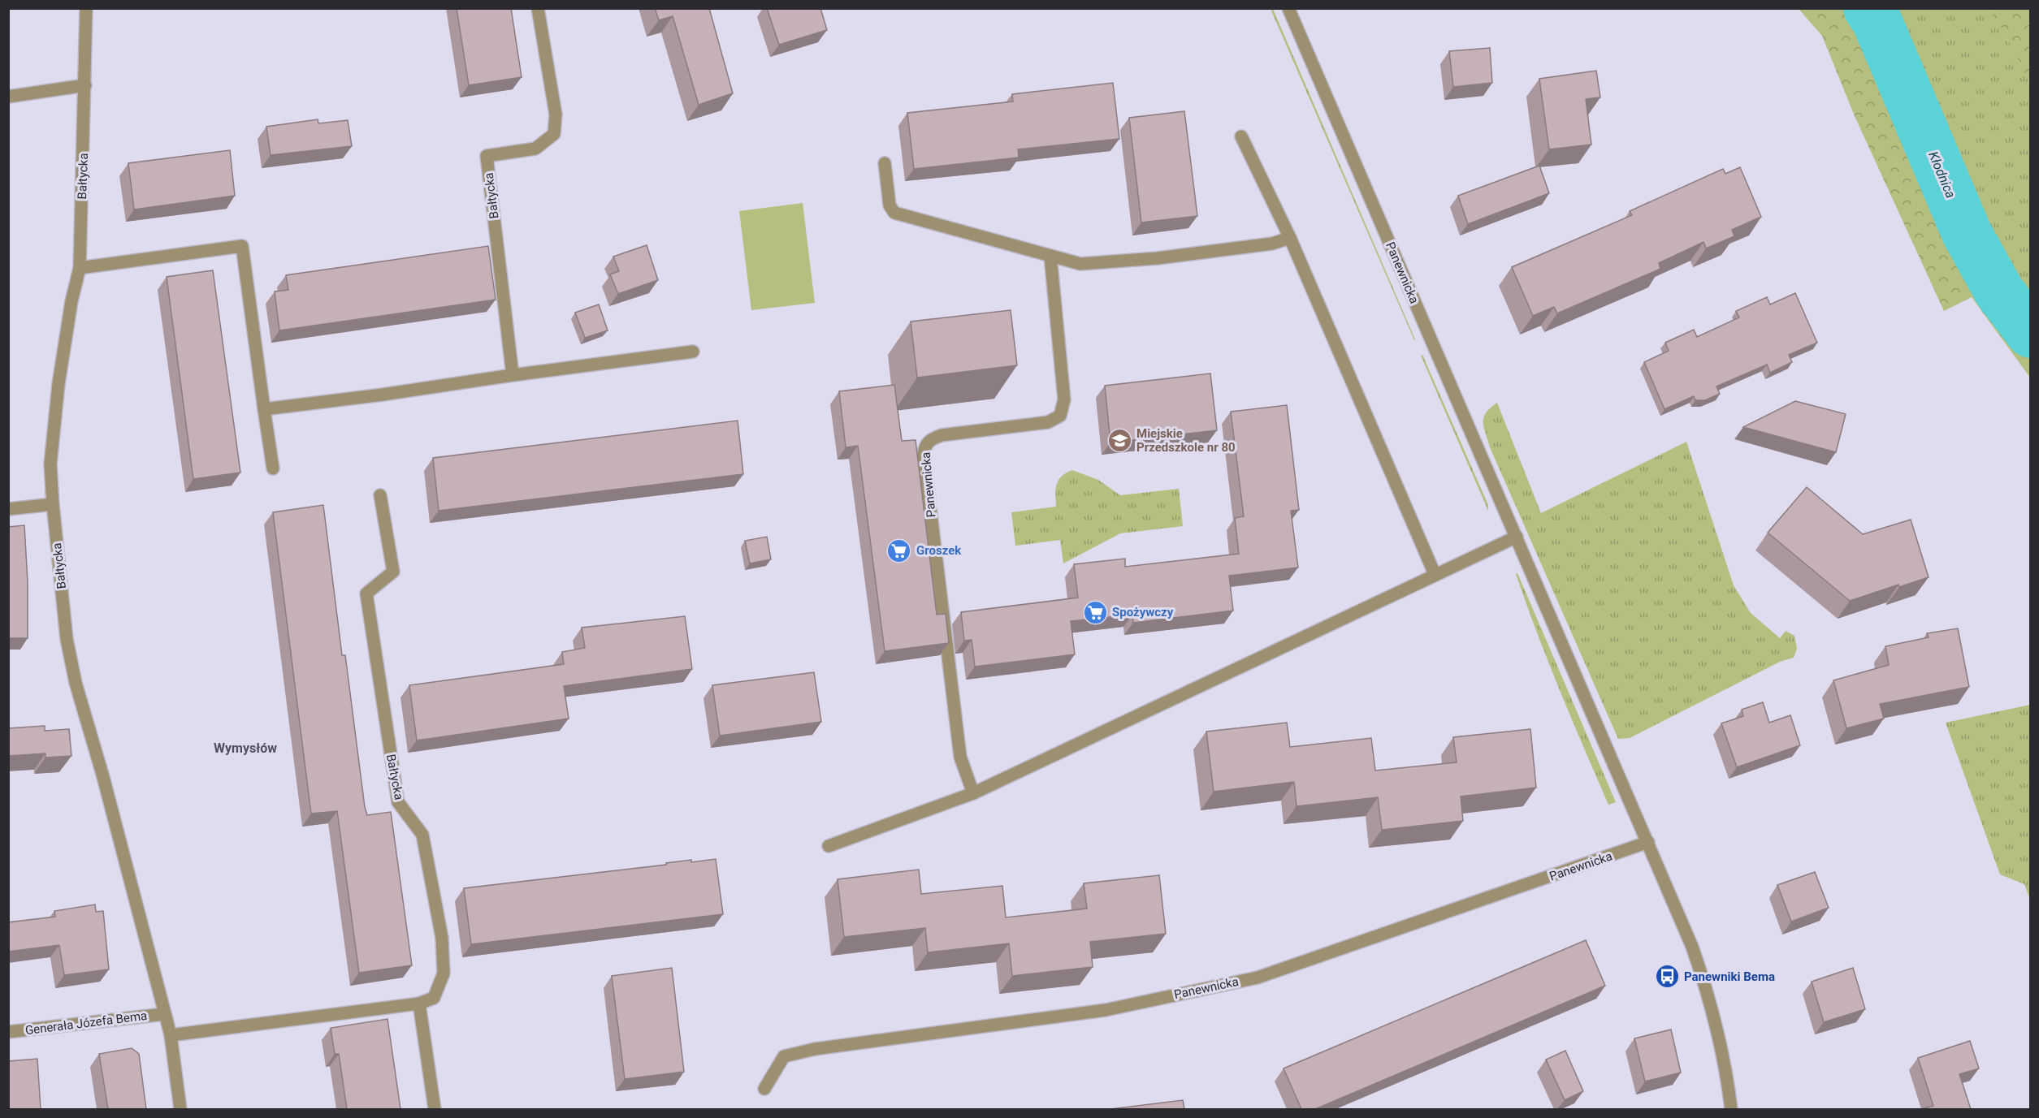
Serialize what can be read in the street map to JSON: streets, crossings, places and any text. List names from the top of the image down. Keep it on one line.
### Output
{"streets":{"street":["Bałtycka","Panewnicka","Generała Józefa Bema"]},"crossings":[["Bałtycka","Generała Józefa Bema"]],"districts":["Wymysłów"],"water":["Kłodnica"],"places":{"school or university":["Miejskie Przedszkole nr 80"],"supermarket":["Groszek","Spożywczy"],"bus stop":["Panewniki Bema"]}}
